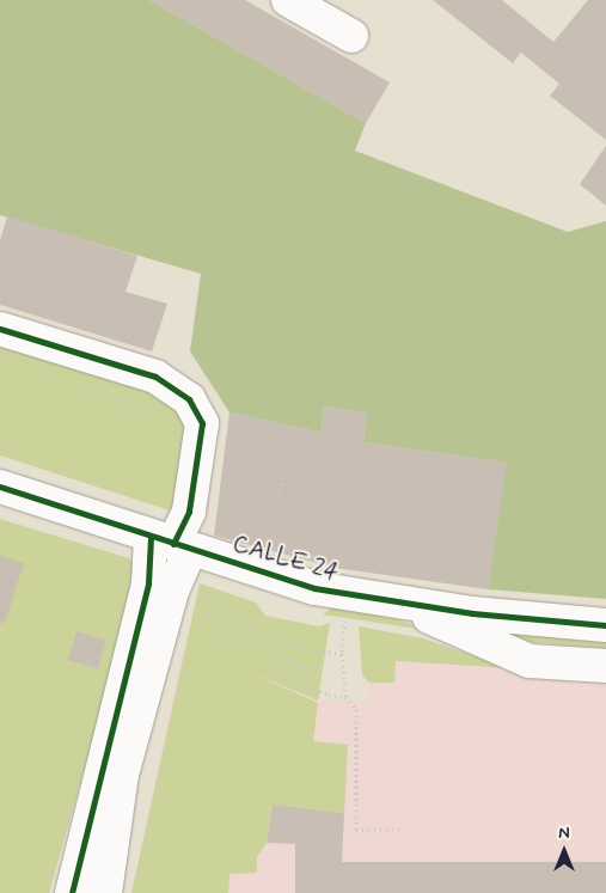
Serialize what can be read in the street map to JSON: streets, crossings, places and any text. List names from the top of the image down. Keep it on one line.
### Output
{"streets":{"street":["CALLE 24"]},"north":"top"}
